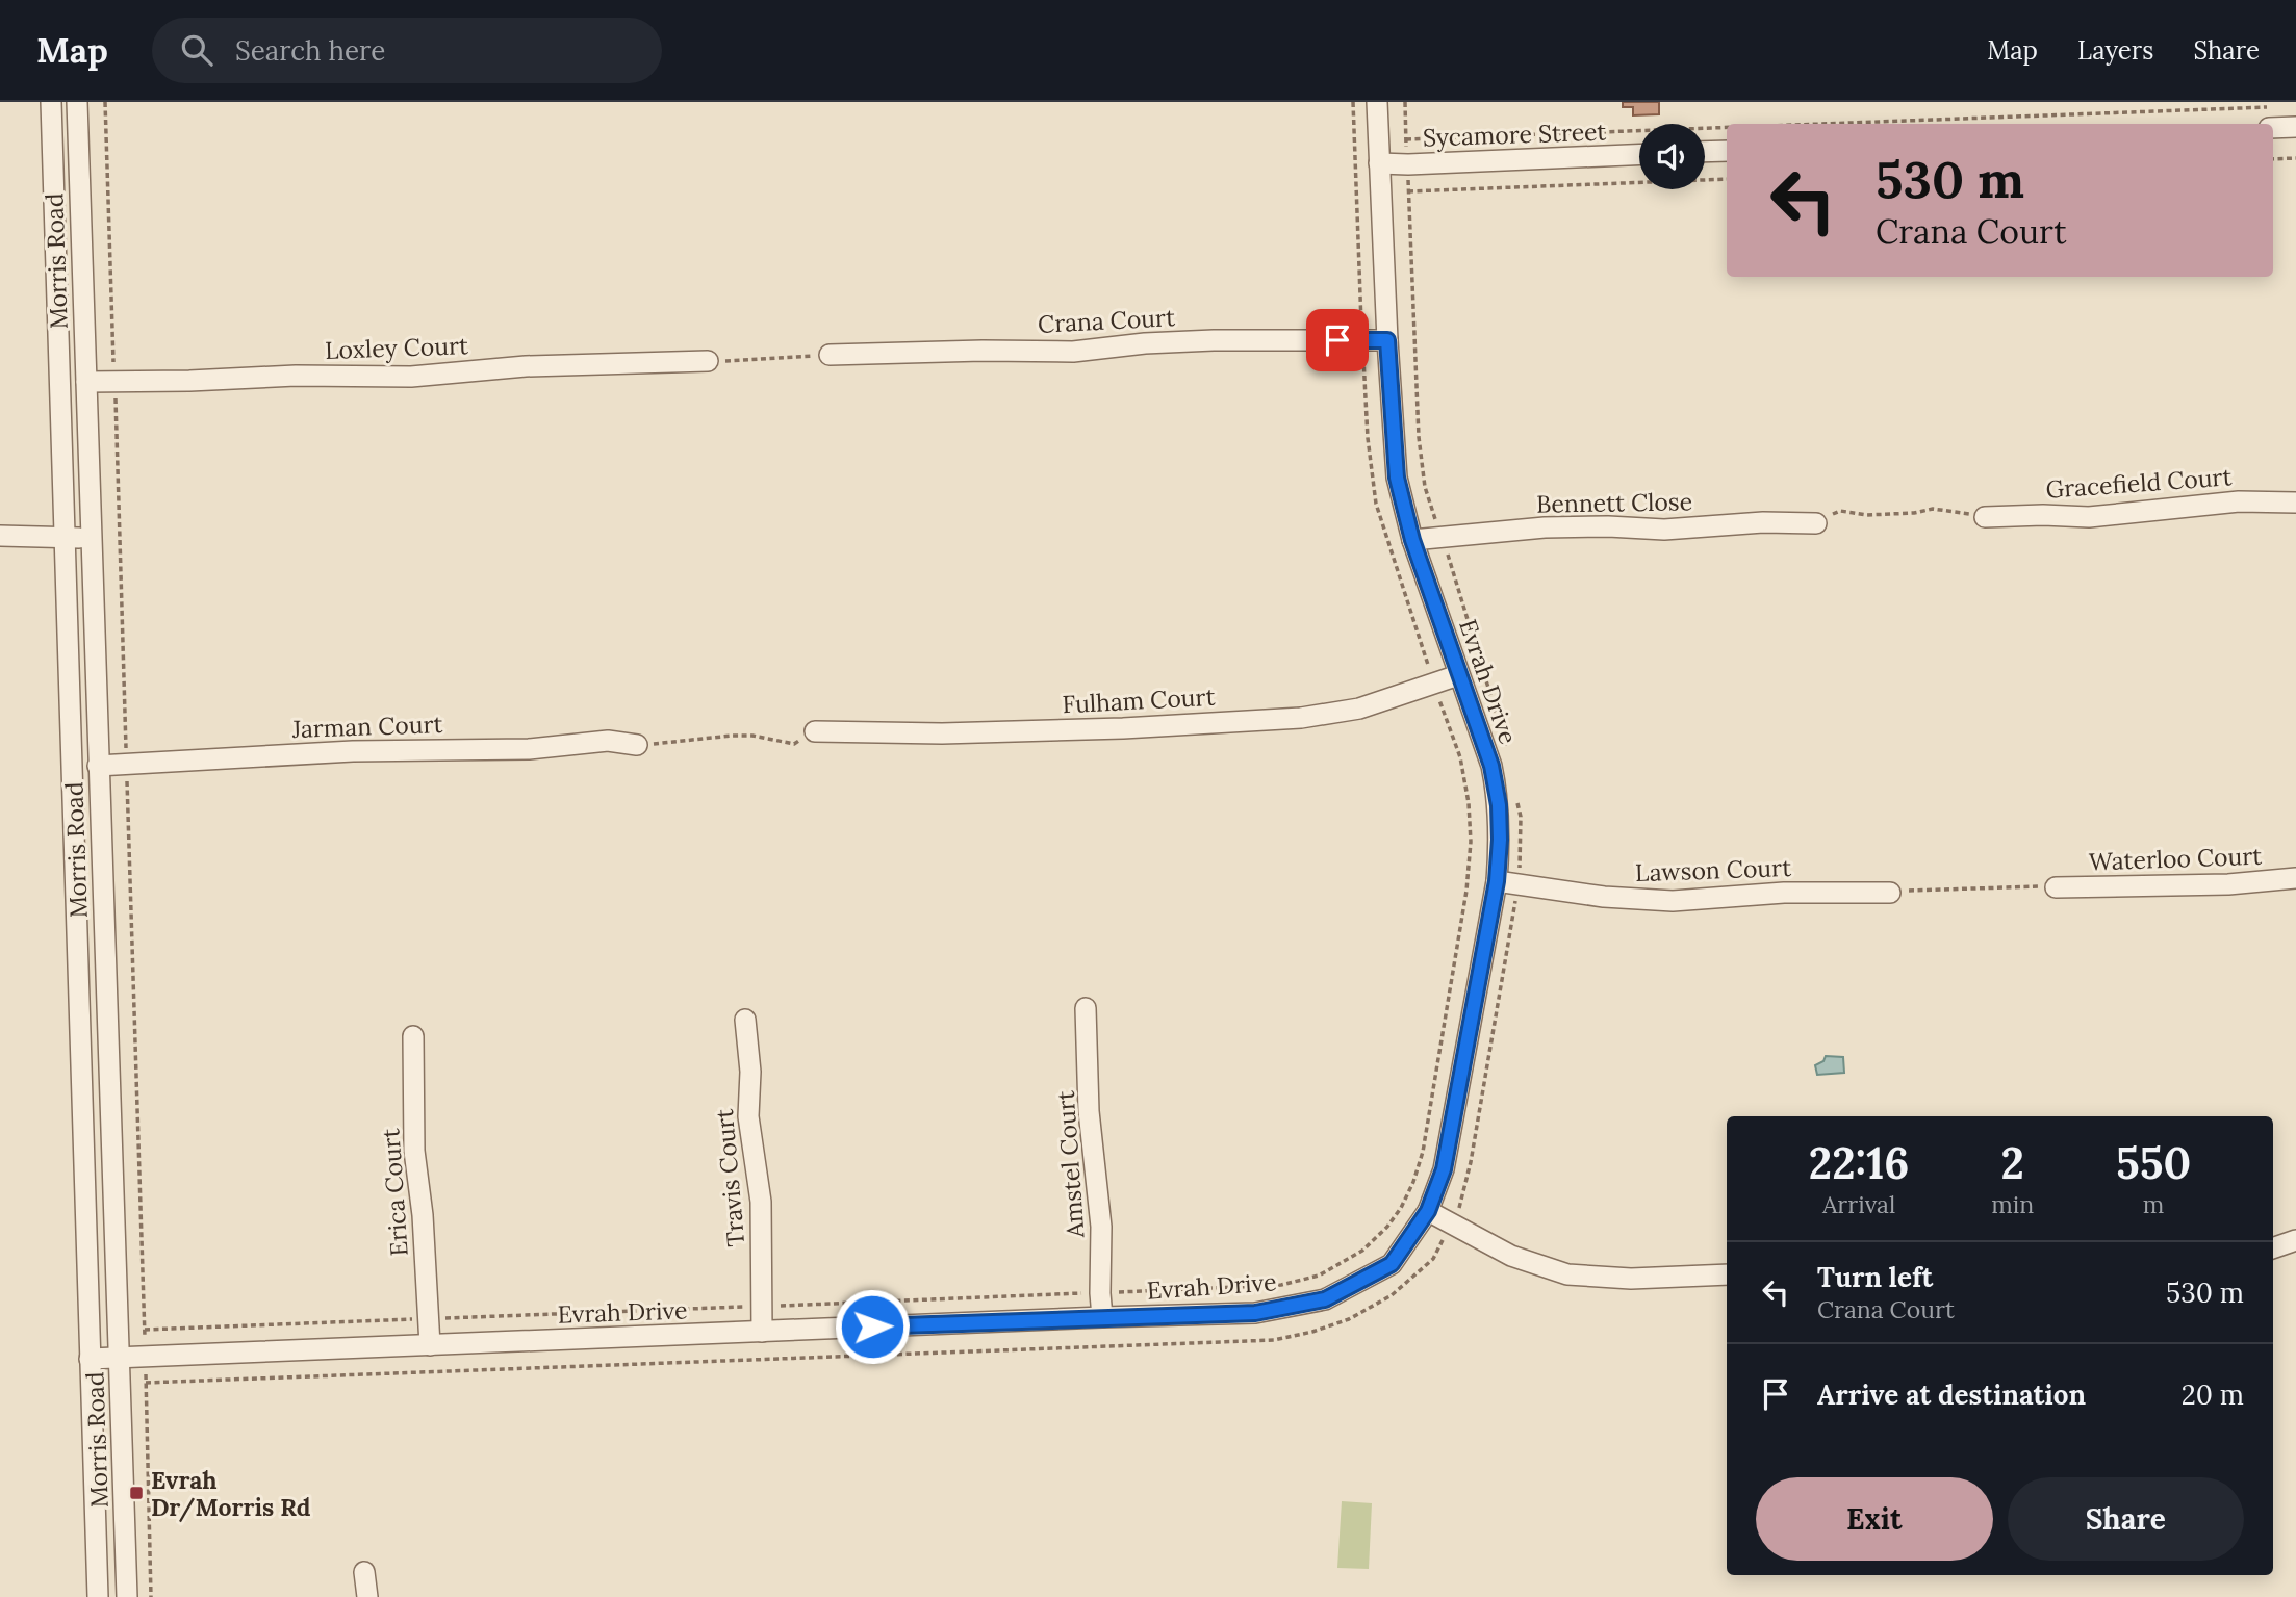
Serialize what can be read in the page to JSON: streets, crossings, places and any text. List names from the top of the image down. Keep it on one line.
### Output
{"streets":{"street":["Sycamore Street","Morris Road","Crana Court","Loxley Court","Gracefield Court","Bennett Close","Evrah Drive","Fulham Court","Jarman Court","Waterloo Court","Lawson Court","Amstel Court","Travis Court","Erica Court"]},"crossings":[["Sycamore Street","Evrah Drive"],["Morris Road","Loxley Court"],["Morris Road","Evrah Drive"],["Morris Road","Jarman Court"],["Crana Court","Evrah Drive"],["Bennett Close","Evrah Drive"],["Evrah Drive","Fulham Court"],["Evrah Drive","Lawson Court"],["Evrah Drive","Amstel Court"],["Evrah Drive","Travis Court"],["Evrah Drive","Erica Court"]],"places":{"transit":["Evrah Dr/Morris Rd"]},"page":{"header":"Map","search":"Search here","nav":["Map","Layers","Share"],"turn":["530 m","Crana Court"],"eta":["22:16","Arrival","2","min","550","m"],"list":[{"name":"Turn left","note":"Crana Court","value":"530 m"},{"name":"Arrive at destination","value":"20 m"}],"buttons":["Exit","Share"]}}
